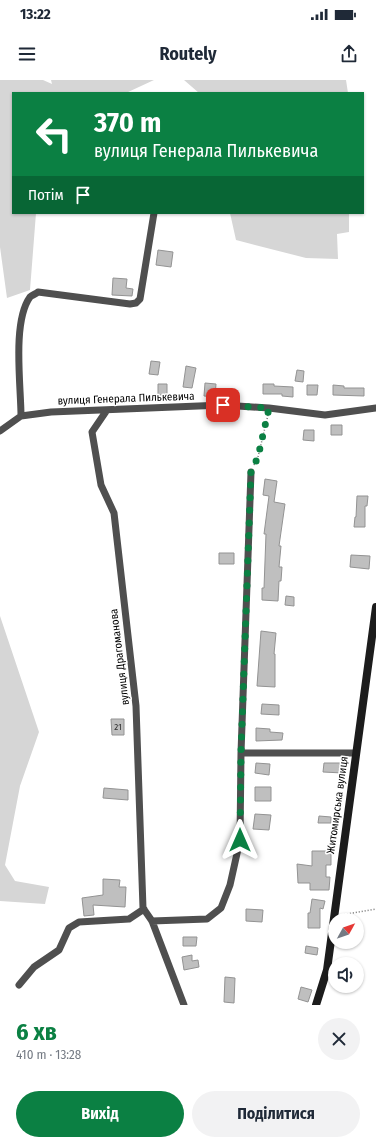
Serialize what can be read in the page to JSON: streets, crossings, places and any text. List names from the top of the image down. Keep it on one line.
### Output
{"streets":{"main road":["Житомирська вулиця"],"street":["вулиця Генерала Пилькевича","вулиця Драгоманова"]},"crossings":[["вулиця Генерала Пилькевича","вулиця Драгоманова"]],"house_numbers":["21"],"north":"top right","page":{"status":"13:22","header":"Routely","turn":["370 m","вулиця Генерала Пилькевича"],"then":"Потім","heading":["6 хв","410 m · 13:28"],"buttons":["Вихід","Поділитися"]}}
